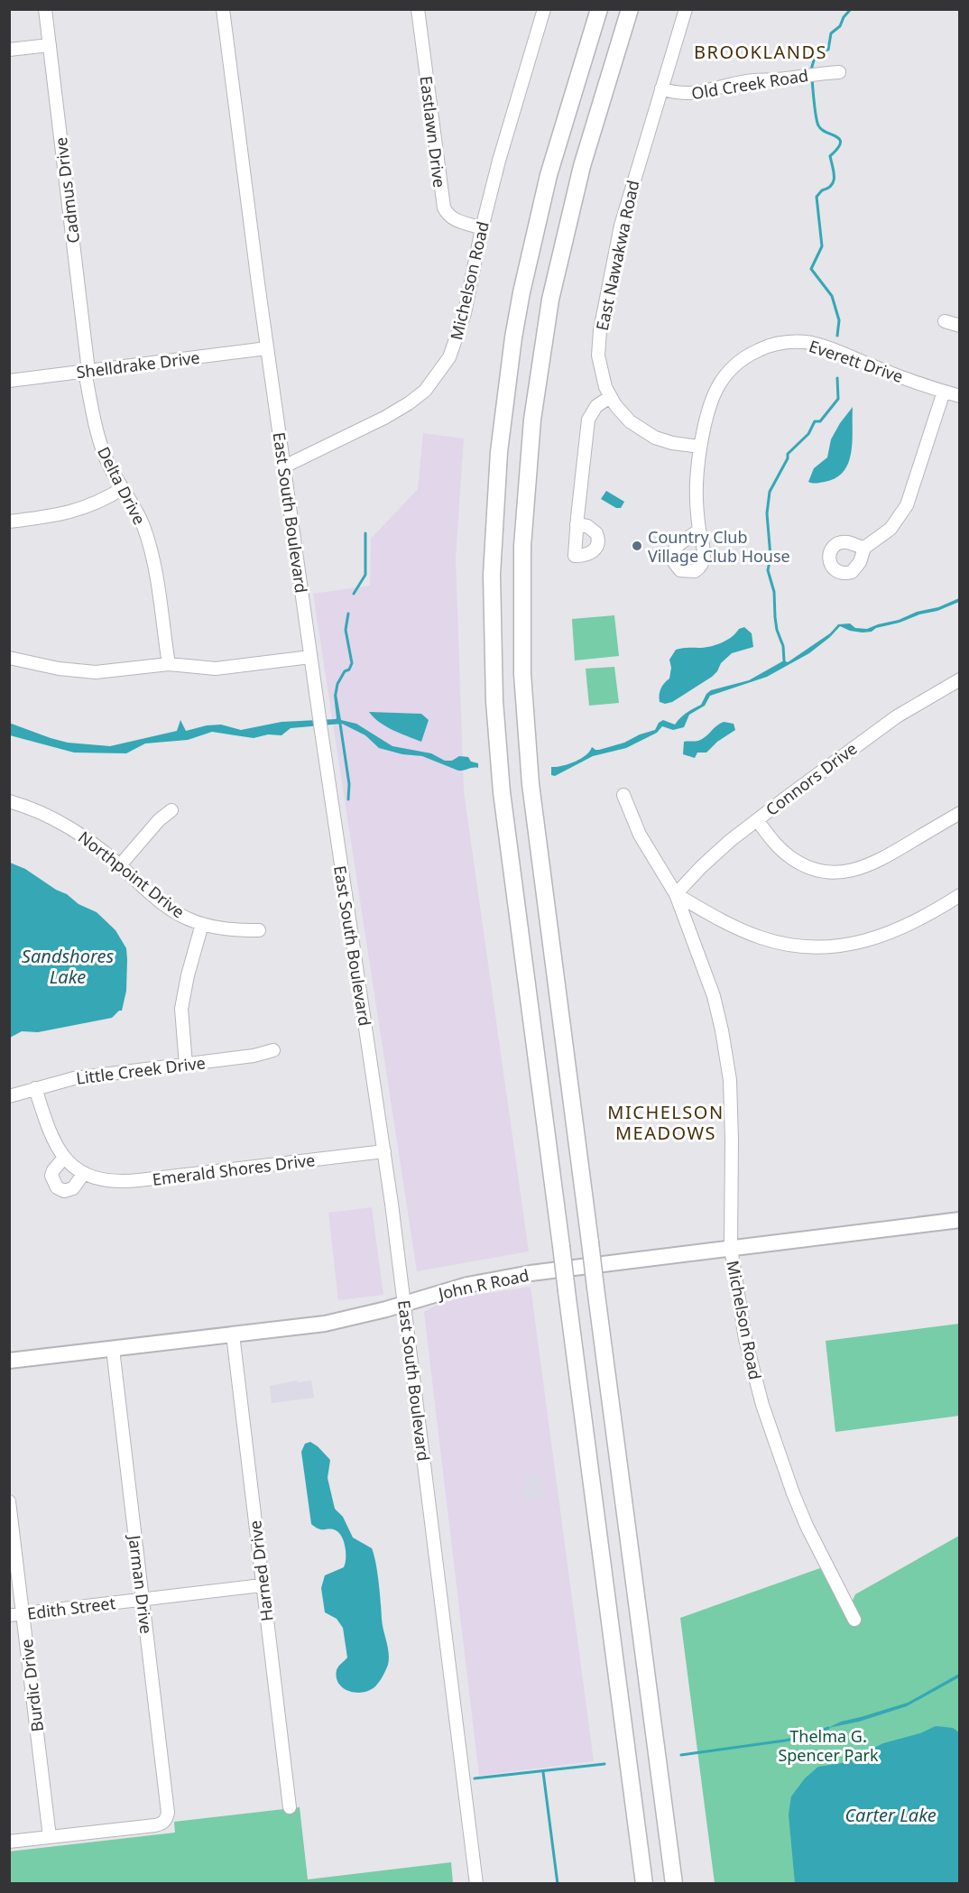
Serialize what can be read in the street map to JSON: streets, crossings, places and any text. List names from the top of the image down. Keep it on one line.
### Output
{"streets":{"main road":["John R Road"],"street":["Old Creek Road","Eastlawn Drive","Cadmus Drive","East Nawakwa Road","Michelson Road","Everett Drive","Shelldrake Drive","Delta Drive","East South Boulevard","Connors Drive","Northpoint Drive","Little Creek Drive","Emerald Shores Drive","Harned Drive","Jarman Drive","Edith Street","Burdic Drive"]},"crossings":[["Old Creek Road","East Nawakwa Road"],["Eastlawn Drive","Michelson Road"],["Cadmus Drive","Shelldrake Drive"],["Cadmus Drive","Delta Drive"],["East Nawakwa Road","Everett Drive"],["Michelson Road","East South Boulevard"],["Michelson Road","Connors Drive"],["Michelson Road","John R Road"],["Shelldrake Drive","Delta Drive"],["Shelldrake Drive","East South Boulevard"],["East South Boulevard","Emerald Shores Drive"],["East South Boulevard","John R Road"],["Little Creek Drive","Emerald Shores Drive"],["John R Road","Harned Drive"],["John R Road","Jarman Drive"],["Harned Drive","Edith Street"],["Jarman Drive","Edith Street"],["Jarman Drive","Burdic Drive"],["Edith Street","Burdic Drive"]],"districts":["BROOKLANDS","MICHELSON MEADOWS"],"water":["Sandshores Lake","Carter Lake"],"parks":["Thelma G. Spencer Park"],"places":["Country Club Village Club House"]}
